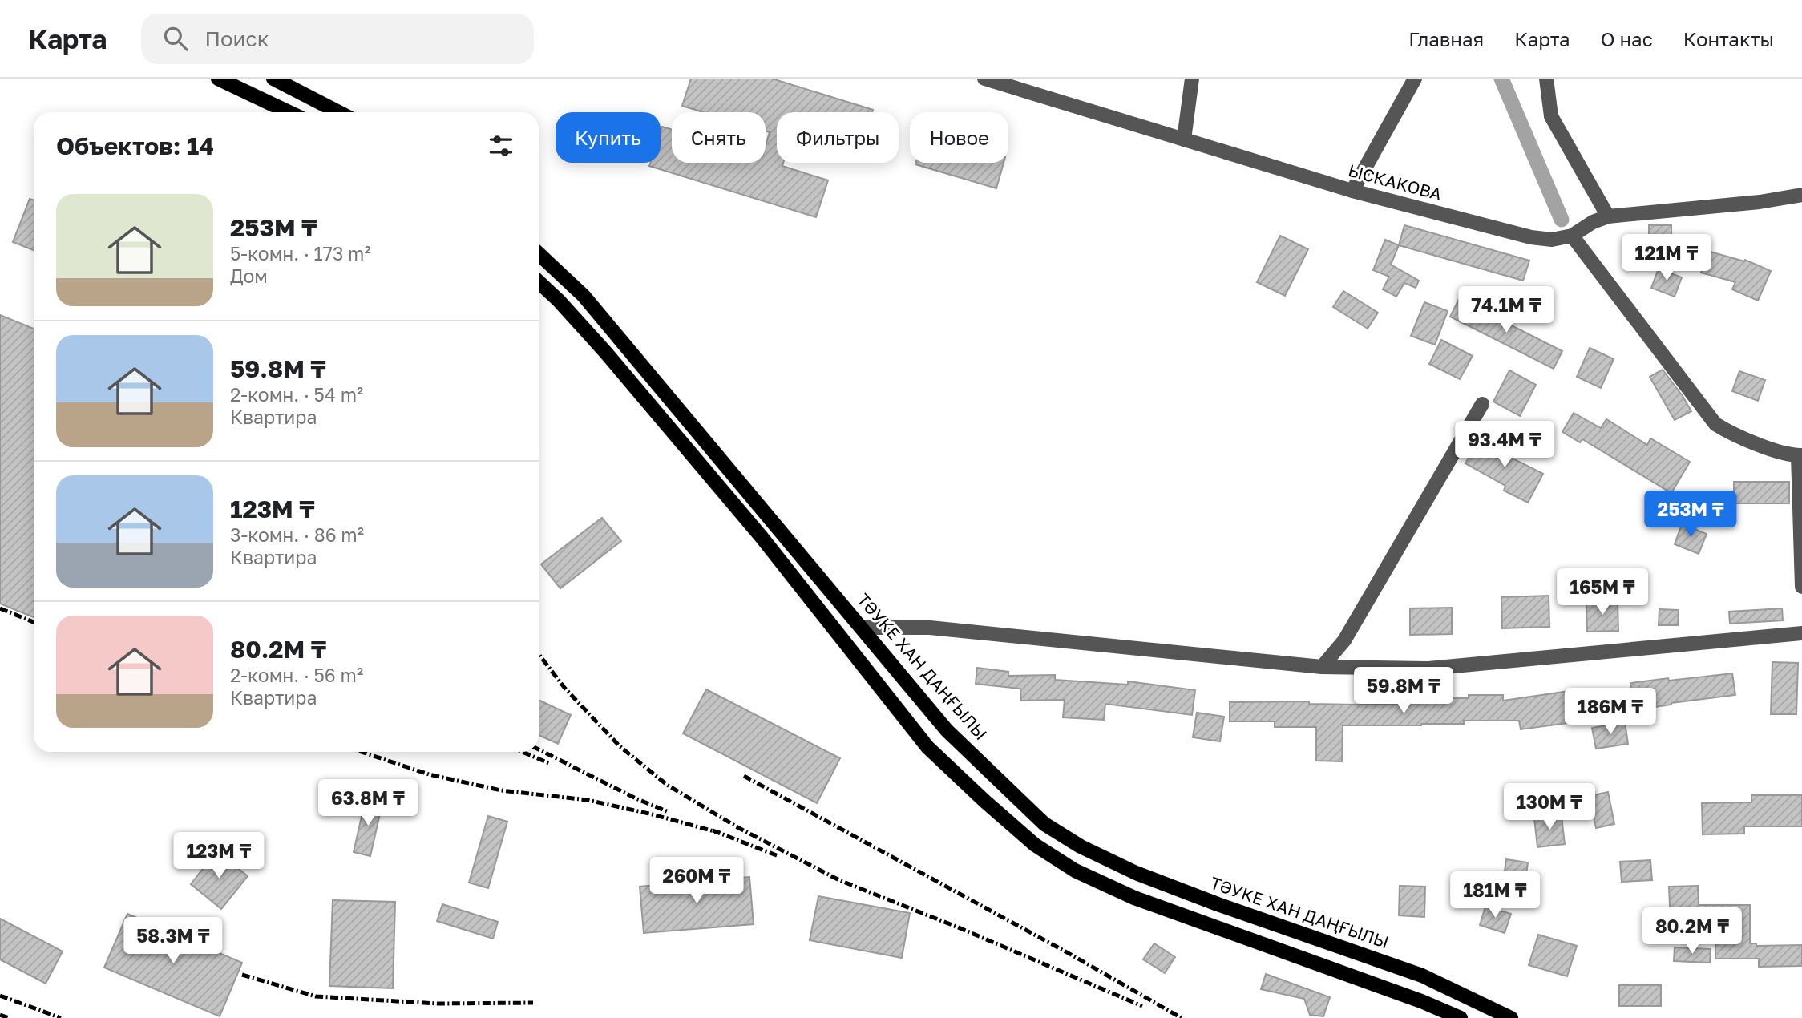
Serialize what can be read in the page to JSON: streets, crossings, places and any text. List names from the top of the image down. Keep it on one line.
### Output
{"streets":{"main road":["ТӘУКЕ ХАН ДАҢҒЫЛЫ"],"street":["ЫСКАКОВА"]},"page":{"header":"Карта","search":"Поиск","nav":["Главная","Карта","О нас","Контакты"],"chip":["Купить","Снять","Фильтры","Новое"],"heading":"Объектов: 14","list":[{"name":"253M ₸","note":"5-комн. · 173 m² · Дом"},{"name":"59.8M ₸","note":"2-комн. · 54 m² · Квартира"},{"name":"123M ₸","note":"3-комн. · 86 m² · Квартира"},{"name":"80.2M ₸","note":"2-комн. · 56 m² · Квартира"}],"price":["121M ₸","74.1M ₸","93.4M ₸","253M ₸","165M ₸","59.8M ₸","186M ₸","63.8M ₸","130M ₸","123M ₸","260M ₸","181M ₸","80.2M ₸","58.3M ₸"]}}
